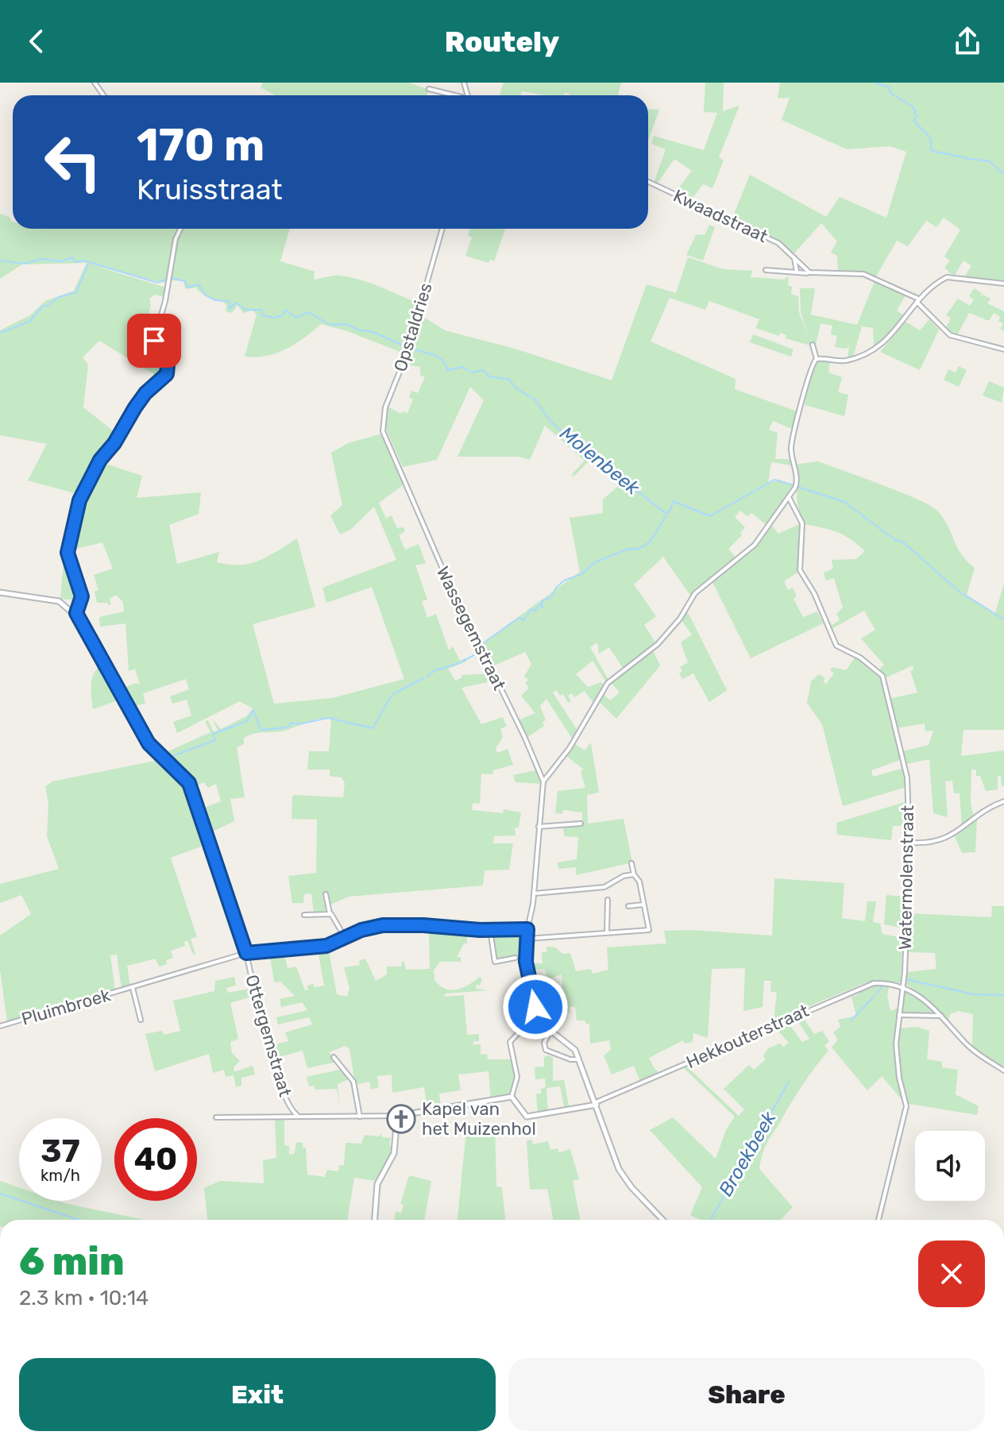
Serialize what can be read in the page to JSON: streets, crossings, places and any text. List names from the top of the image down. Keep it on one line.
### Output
{"streets":{"street":["Kwaadstraat","Opstaldries","Wassegemstraat","Watermolenstraat","Pluimbroek","Ottergemstraat","Hekkouterstraat"]},"crossings":[["Opstaldries","Wassegemstraat"],["Watermolenstraat","Hekkouterstraat"],["Pluimbroek","Ottergemstraat"]],"water":["Molenbeek","Broekbeek"],"places":{"church":["Kapel van het Muizenhol"]},"page":{"header":"Routely","turn":["170 m","Kruisstraat"],"speed":"37 km/h","limit":"40","heading":["6 min","2.3 km · 10:14"],"buttons":["Exit","Share"]}}
